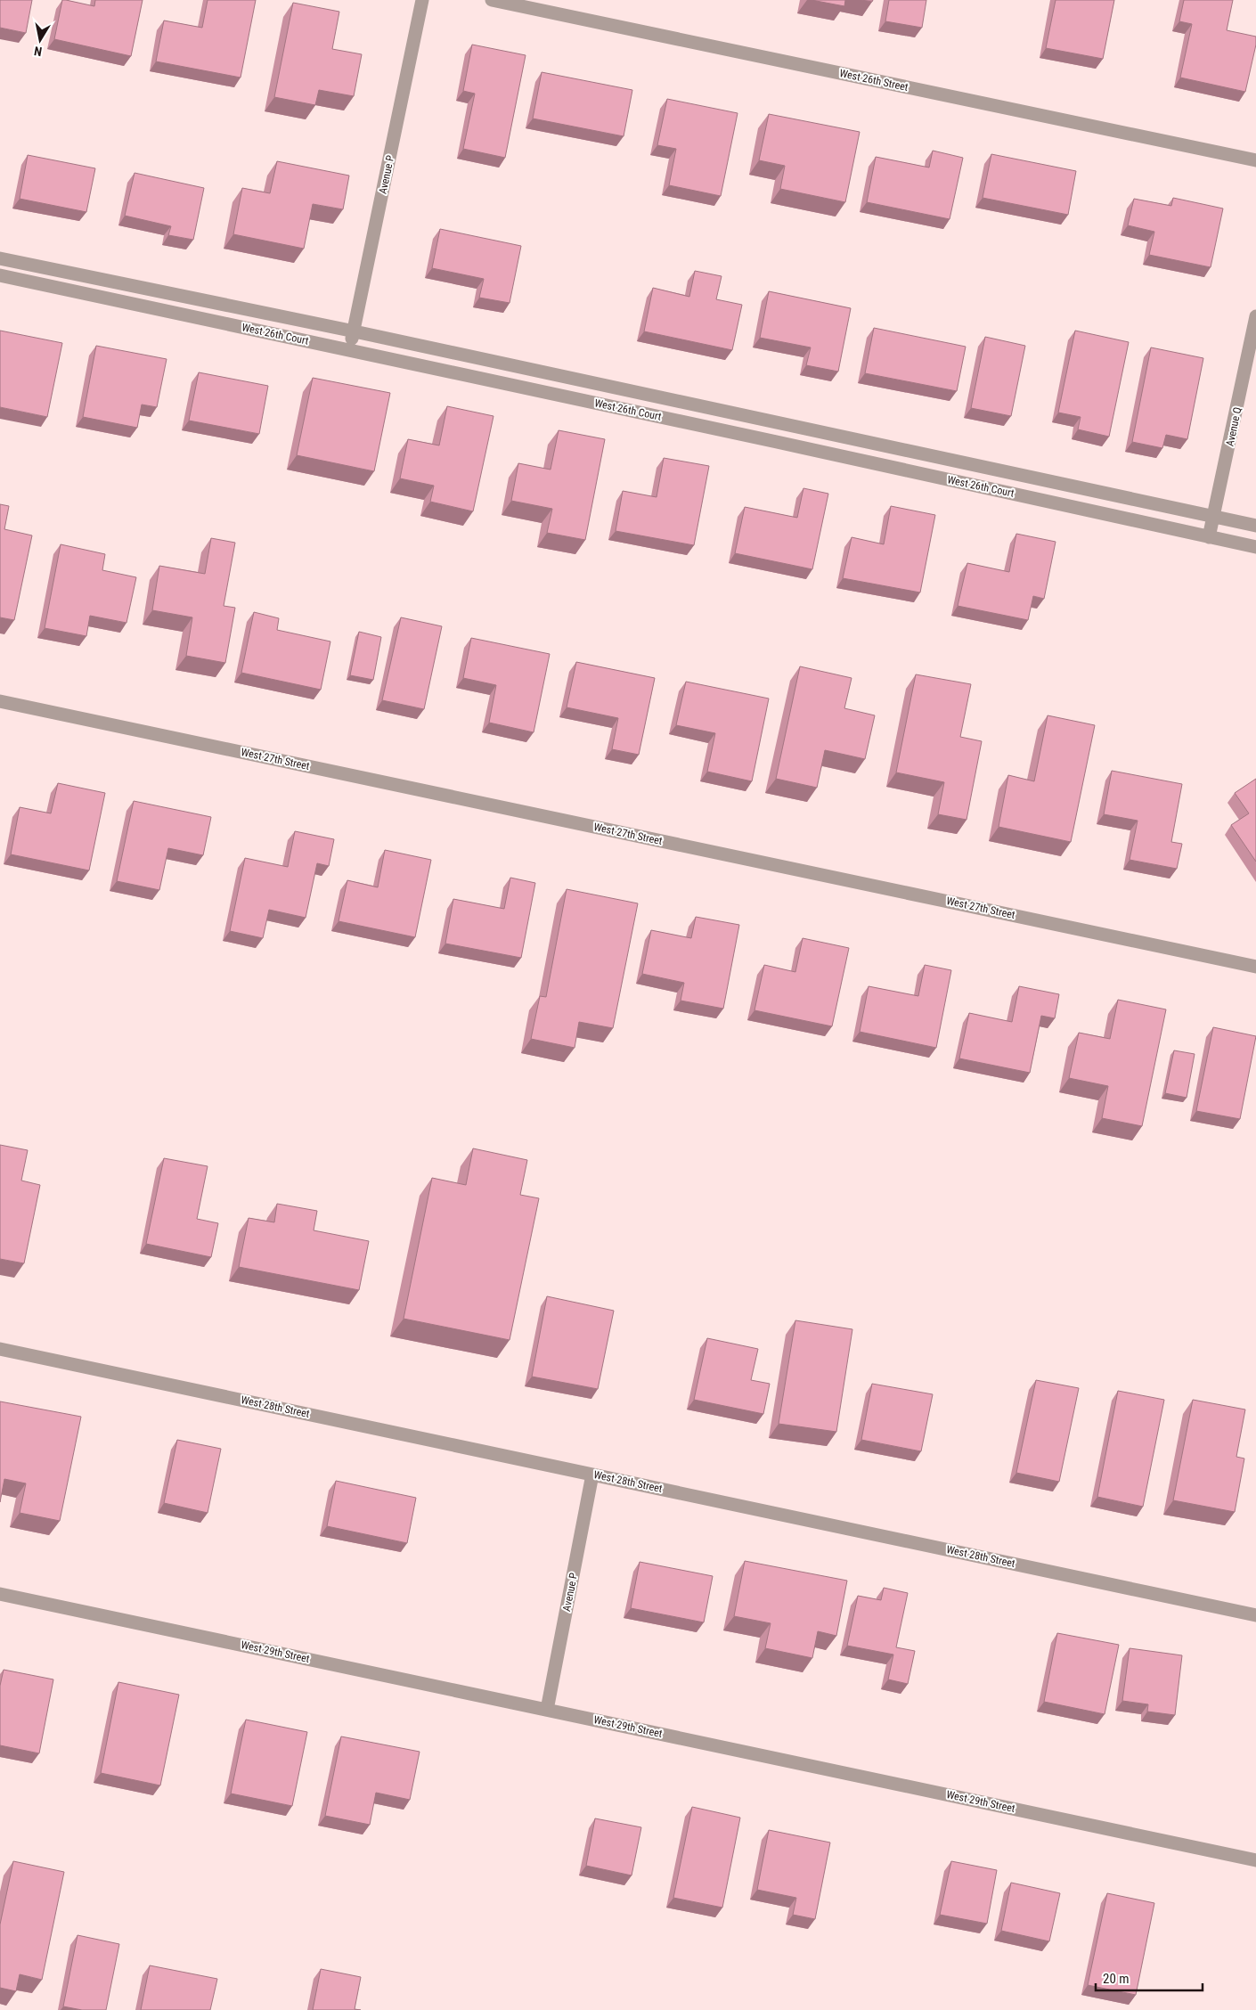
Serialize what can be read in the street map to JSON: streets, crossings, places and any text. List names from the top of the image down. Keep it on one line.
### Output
{"streets":{"street":["West 26th Street","Avenue P","West 26th Court","Avenue Q","West 27th Street","West 28th Street","West 29th Street"]},"crossings":[["Avenue P","West 26th Court"],["Avenue P","West 28th Street"],["Avenue P","West 29th Street"],["West 26th Court","Avenue Q"]],"scale_bar":"20 m","north":"bottom"}
